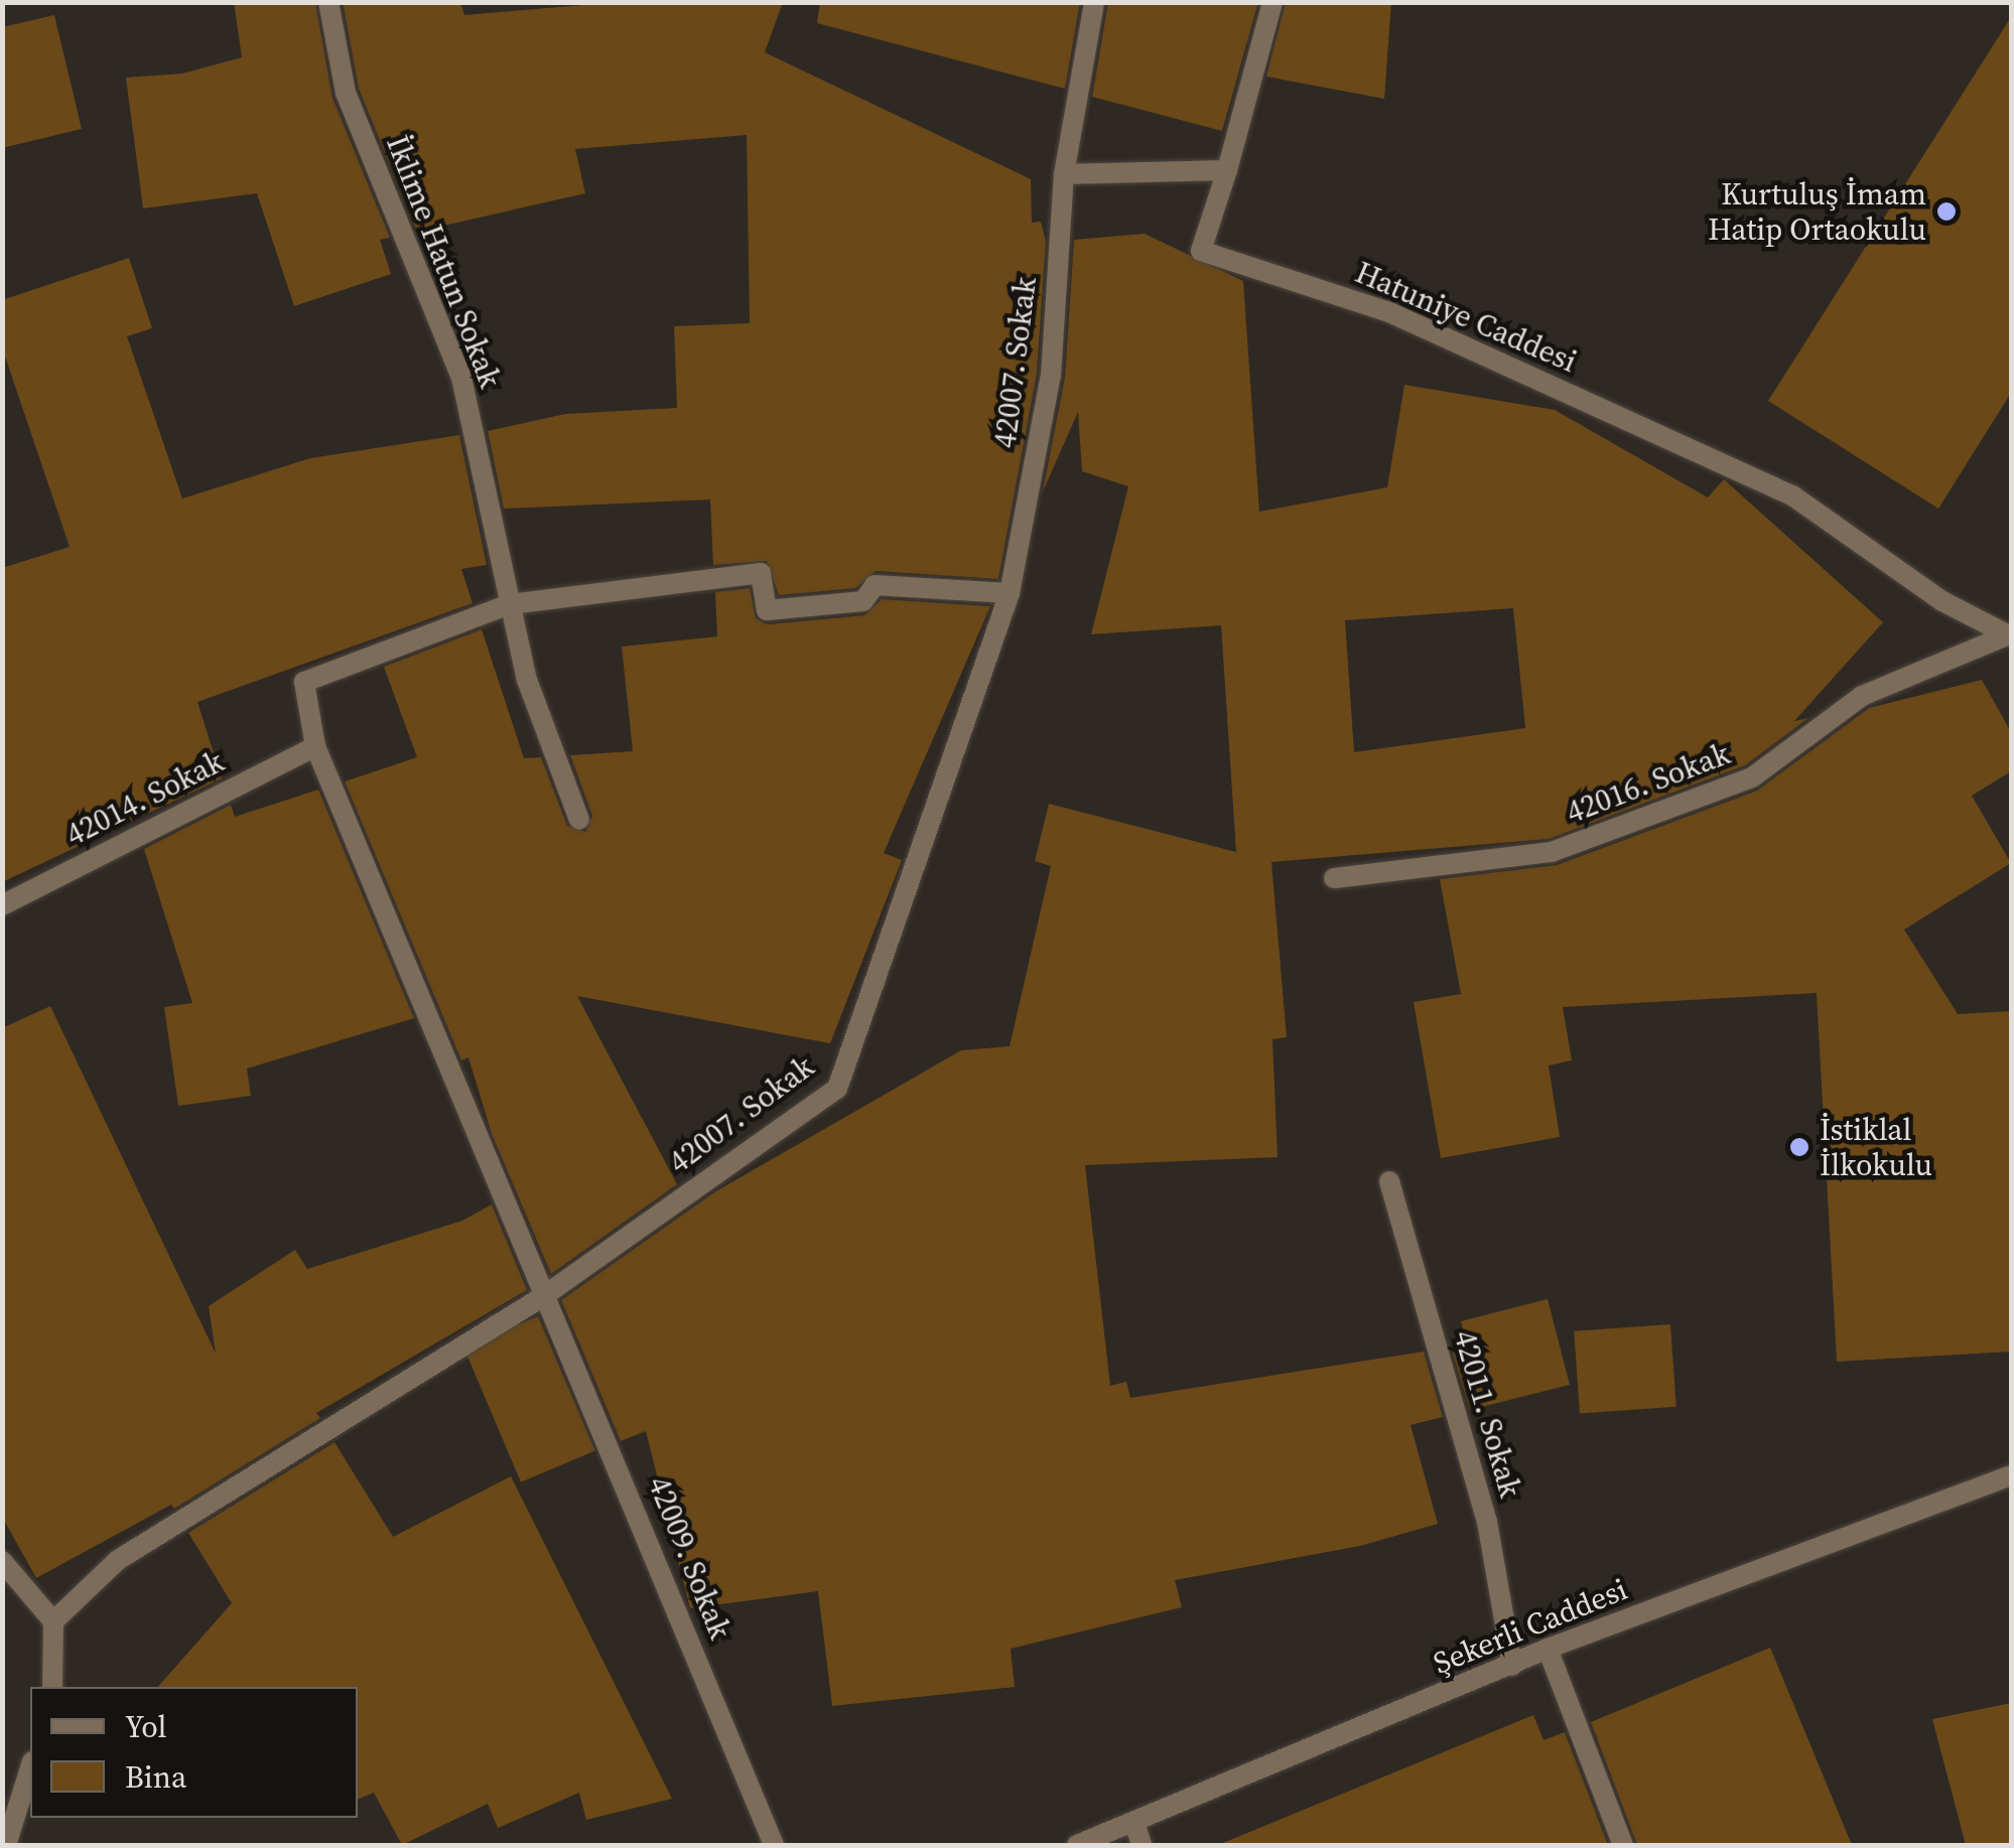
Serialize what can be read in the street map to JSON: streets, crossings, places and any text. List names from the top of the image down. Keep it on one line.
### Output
{"streets":{"street":["İklime Hatun Sokak","Hatuniye Caddesi","42007. Sokak","42016. Sokak","42014. Sokak","42011. Sokak","42009. Sokak","Şekerli Caddesi"]},"crossings":[["İklime Hatun Sokak","42009. Sokak"],["Hatuniye Caddesi","42016. Sokak"],["42007. Sokak","42009. Sokak"],["42014. Sokak","42009. Sokak"],["42011. Sokak","Şekerli Caddesi"]],"places":["Kurtuluş İmam Hatip Ortaokulu","İstiklal İlkokulu"],"legend":["Yol","Bina"]}
